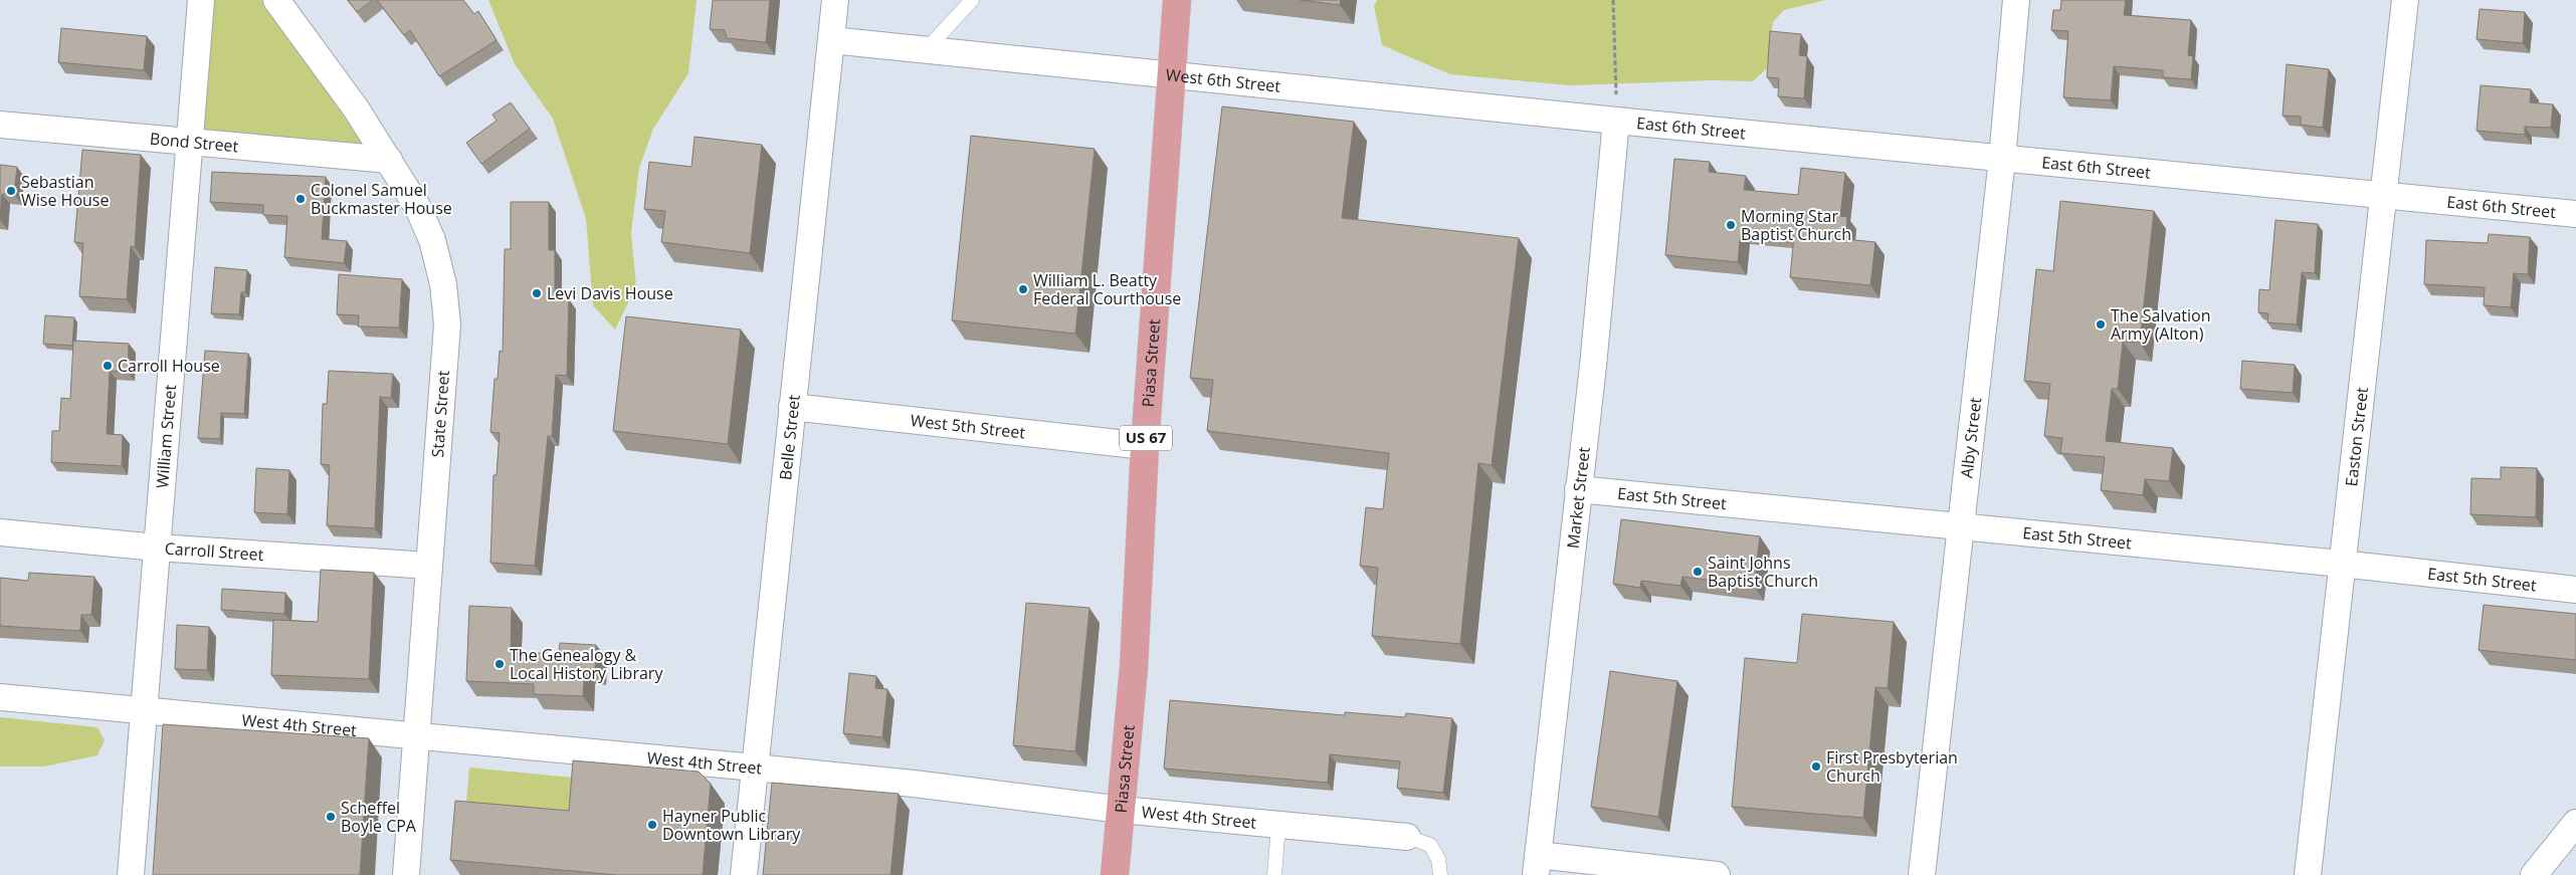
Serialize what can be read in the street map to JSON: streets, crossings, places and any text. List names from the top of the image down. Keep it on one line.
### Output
{"streets":{"highway":["Piasa Street","US 67"],"street":["West 6th Street","East 6th Street","Bond Street","State Street","West 5th Street","William Street","Belle Street","Easton Street","Alby Street","Market Street","East 5th Street","Carroll Street","West 4th Street"]},"crossings":[["West 6th Street","East 6th Street"],["West 6th Street","Piasa Street"],["West 6th Street","Belle Street"],["West 6th Street","Market Street"],["East 6th Street","Easton Street"],["East 6th Street","Alby Street"],["East 6th Street","Market Street"],["Bond Street","State Street"],["Bond Street","William Street"],["Piasa Street","West 5th Street"],["Piasa Street","West 4th Street"],["State Street","Carroll Street"],["State Street","West 4th Street"],["West 5th Street","Belle Street"],["William Street","Carroll Street"],["William Street","West 4th Street"],["Belle Street","West 4th Street"],["Easton Street","East 5th Street"],["Alby Street","East 5th Street"],["Market Street","East 5th Street"]],"places":["Sebastian Wise House","Colonel Samuel Buckmaster House","Morning Star Baptist Church","William L. Beatty Federal Courthouse","Levi Davis House","The Salvation Army (Alton)","Carroll House","Saint Johns Baptist Church","The Genealogy & Local History Library","First Presbyterian Church","Scheffel Boyle CPA","Hayner Public Downtown Library"]}
